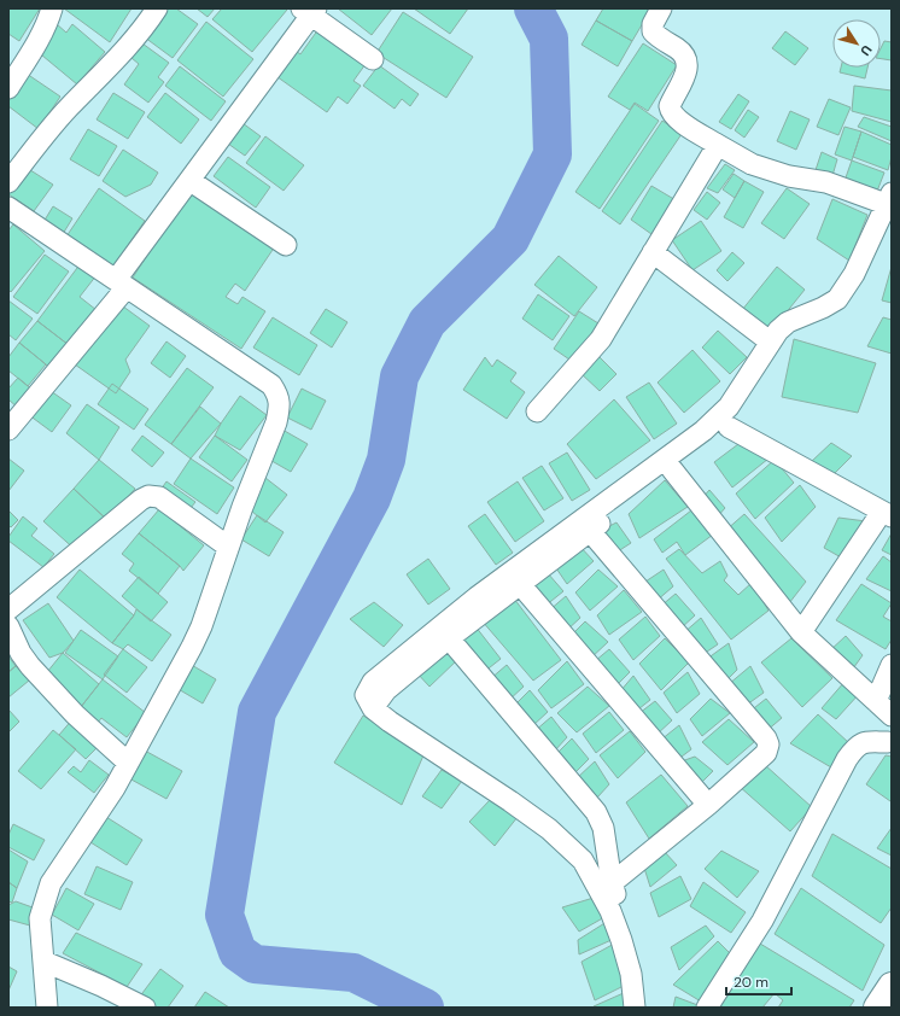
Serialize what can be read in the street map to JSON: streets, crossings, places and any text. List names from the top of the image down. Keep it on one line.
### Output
{"scale_bar":"20 m","north":"bottom right"}
